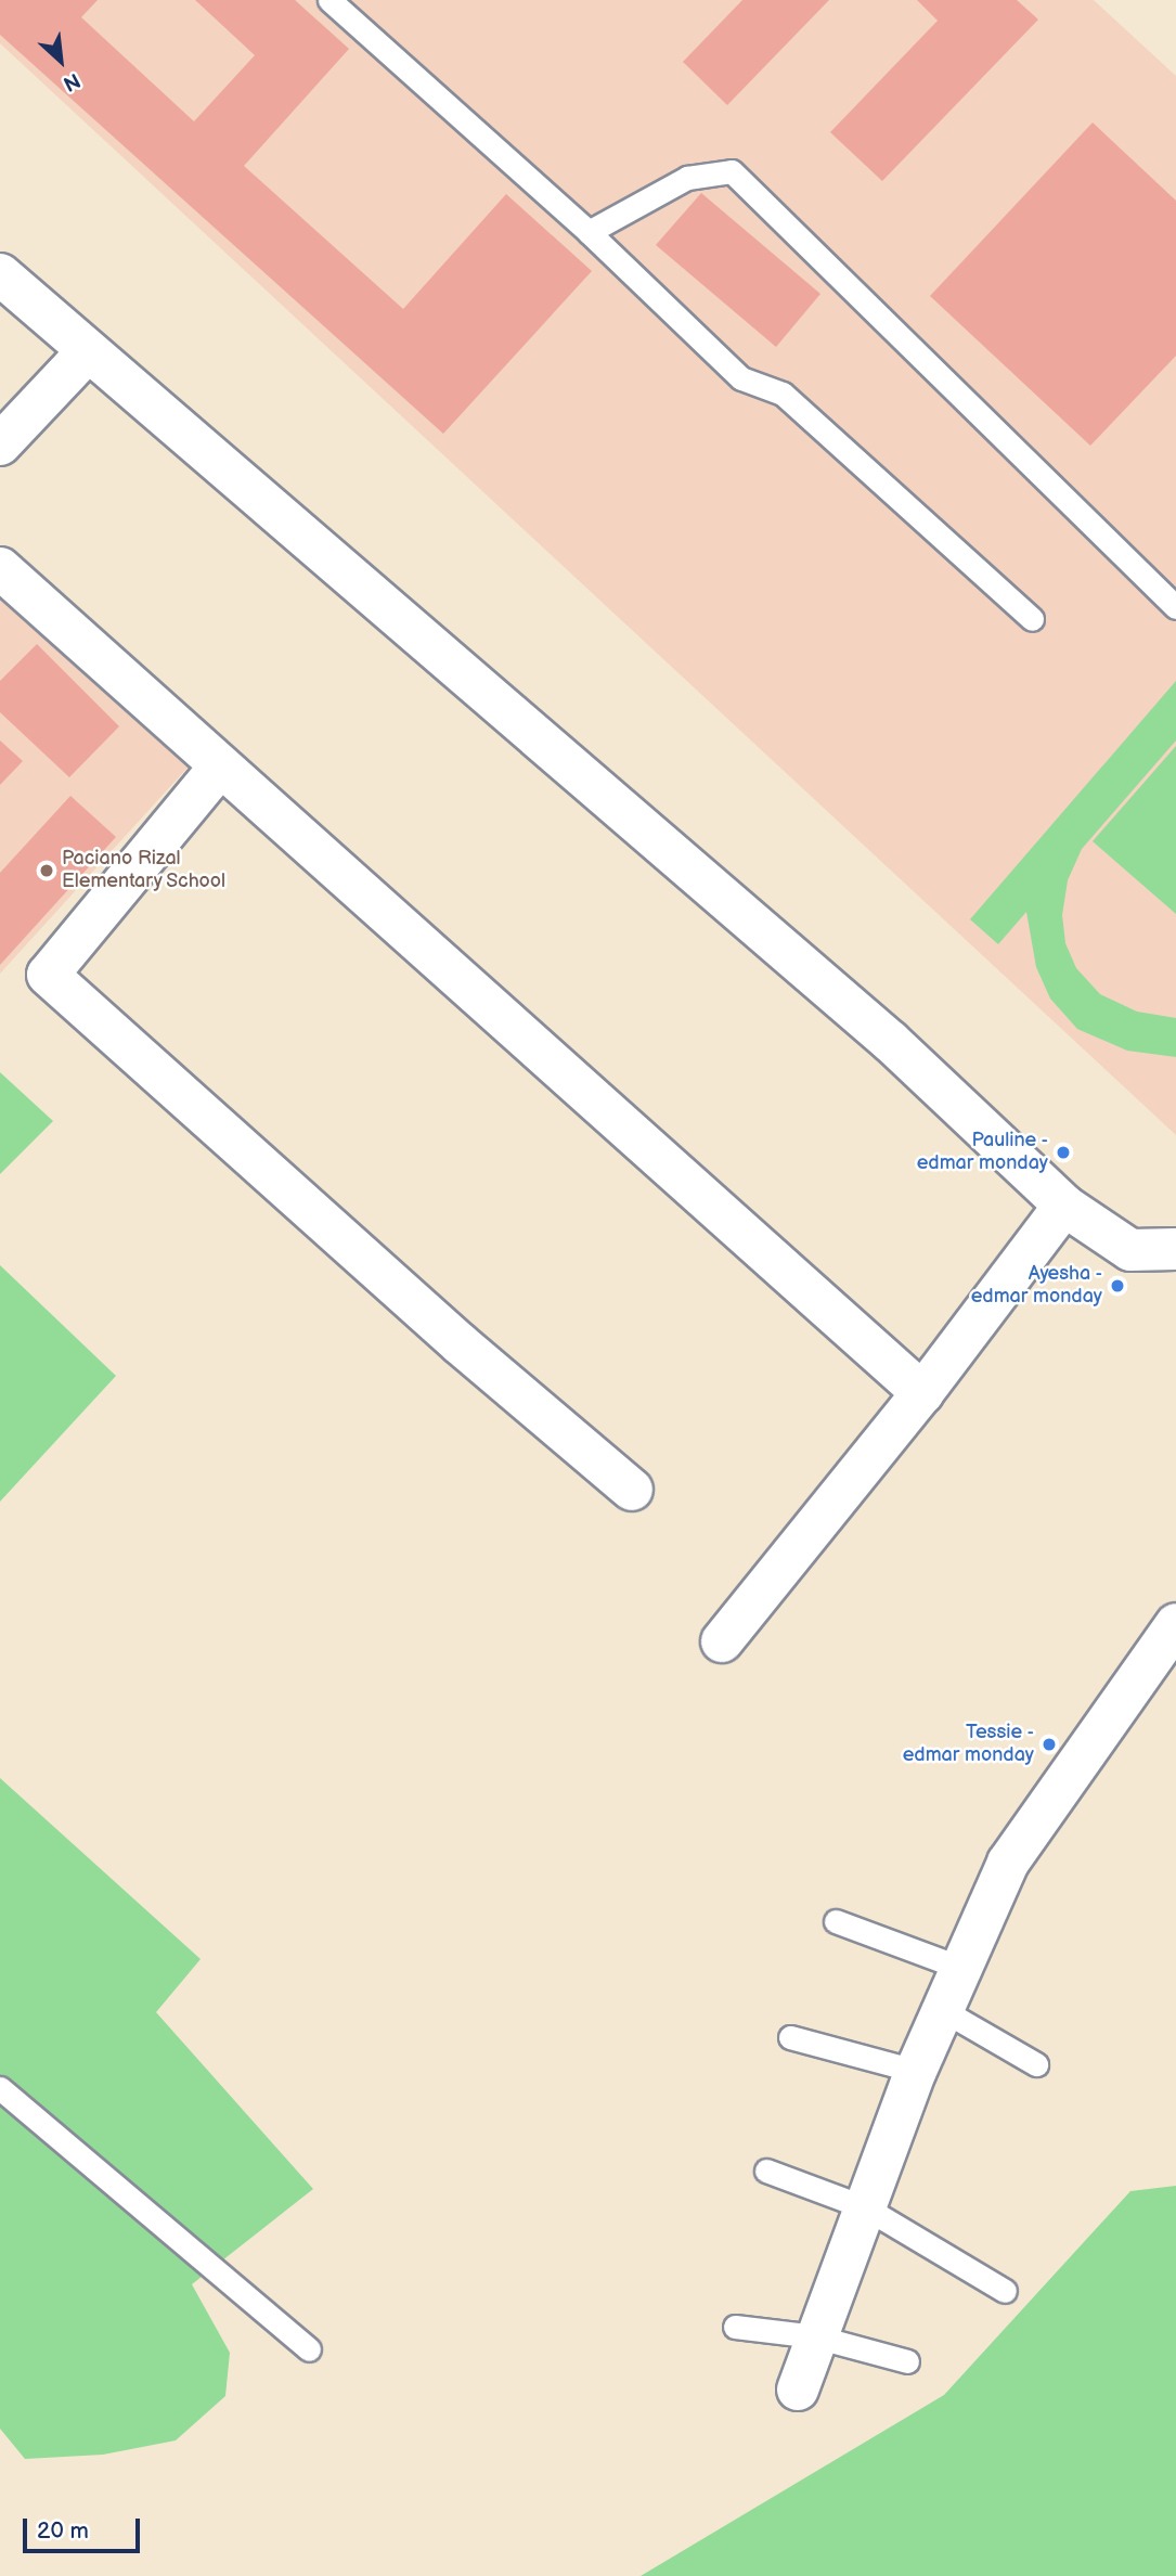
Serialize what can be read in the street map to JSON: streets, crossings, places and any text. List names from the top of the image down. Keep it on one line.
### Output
{"places":["Paciano Rizal Elementary School","Pauline - edmar monday","Ayesha - edmar monday","Tessie - edmar monday"],"scale_bar":"20 m","north":"bottom right"}
